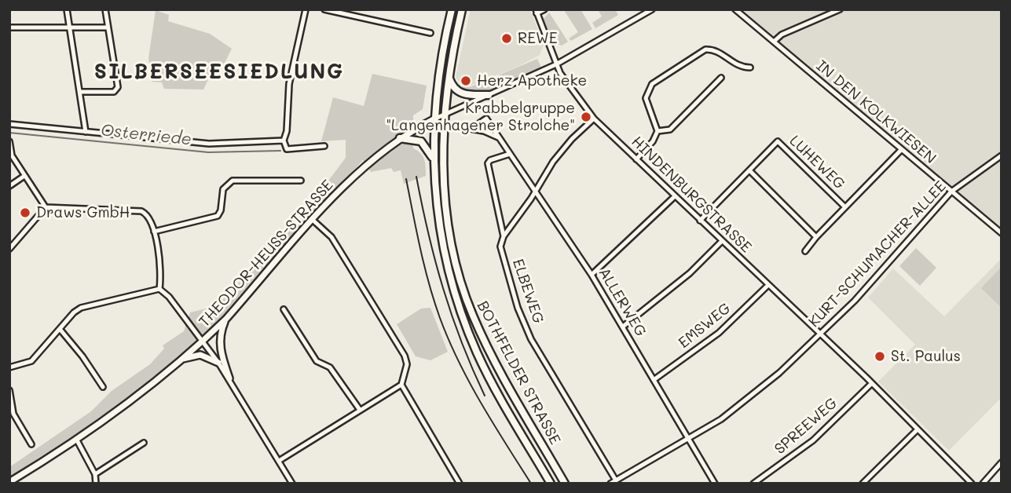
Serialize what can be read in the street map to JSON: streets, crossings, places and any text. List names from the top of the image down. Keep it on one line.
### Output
{"streets":{"main road":["BOTHFELDER STRASSE"],"street":["IN DEN KOLKWIESEN","LUHEWEG","HINDENBURGSTRASSE","THEODOR-HEUSS-STRASSE","KURT-SCHUMACHER-ALLEE","ELBEWEG","ALLERWEG","EMSWEG","SPREEWEG"]},"crossings":[["IN DEN KOLKWIESEN","LUHEWEG"],["IN DEN KOLKWIESEN","KURT-SCHUMACHER-ALLEE"],["LUHEWEG","HINDENBURGSTRASSE"],["HINDENBURGSTRASSE","KURT-SCHUMACHER-ALLEE"],["HINDENBURGSTRASSE","EMSWEG"],["HINDENBURGSTRASSE","SPREEWEG"],["THEODOR-HEUSS-STRASSE","BOTHFELDER STRASSE"],["KURT-SCHUMACHER-ALLEE","ELBEWEG"],["KURT-SCHUMACHER-ALLEE","ALLERWEG"],["ELBEWEG","ALLERWEG"],["ALLERWEG","EMSWEG"]],"districts":["SILBERSEESIEDLUNG"],"water":["Osterriede"],"places":["REWE","Herz Apotheke","Krabbelgruppe \"Langenhagener Strolche\"","Draws GmbH","St. Paulus"]}
